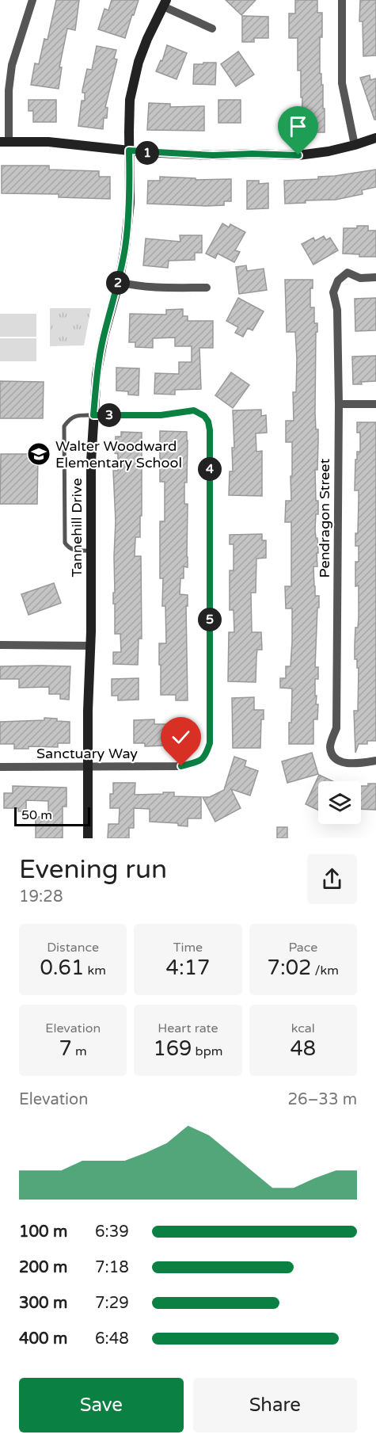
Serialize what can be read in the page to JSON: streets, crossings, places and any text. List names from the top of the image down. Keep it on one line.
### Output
{"streets":{"street":["Pendragon Street","Tannehill Drive","Sanctuary Way"]},"crossings":[["Tannehill Drive","Sanctuary Way"]],"places":{"school or university":["Walter Woodward Elementary School"]},"scale_bar":"50 m","page":{"pins":["1","2","3","4","5"],"scale":"50 m","heading":["Evening run","19:28"],"stats":[["Distance","0.61 km"],["Time","4:17"],["Pace","7:02 /km"],["Elevation","7 m"],["Heart rate","169 bpm"],["kcal","48"]],"chart":["Elevation","26–33 m"],"list":[{"name":"100 m","note":"6:39"},{"name":"200 m","note":"7:18"},{"name":"300 m","note":"7:29"},{"name":"400 m","note":"6:48"}],"buttons":["Save","Share"]}}
